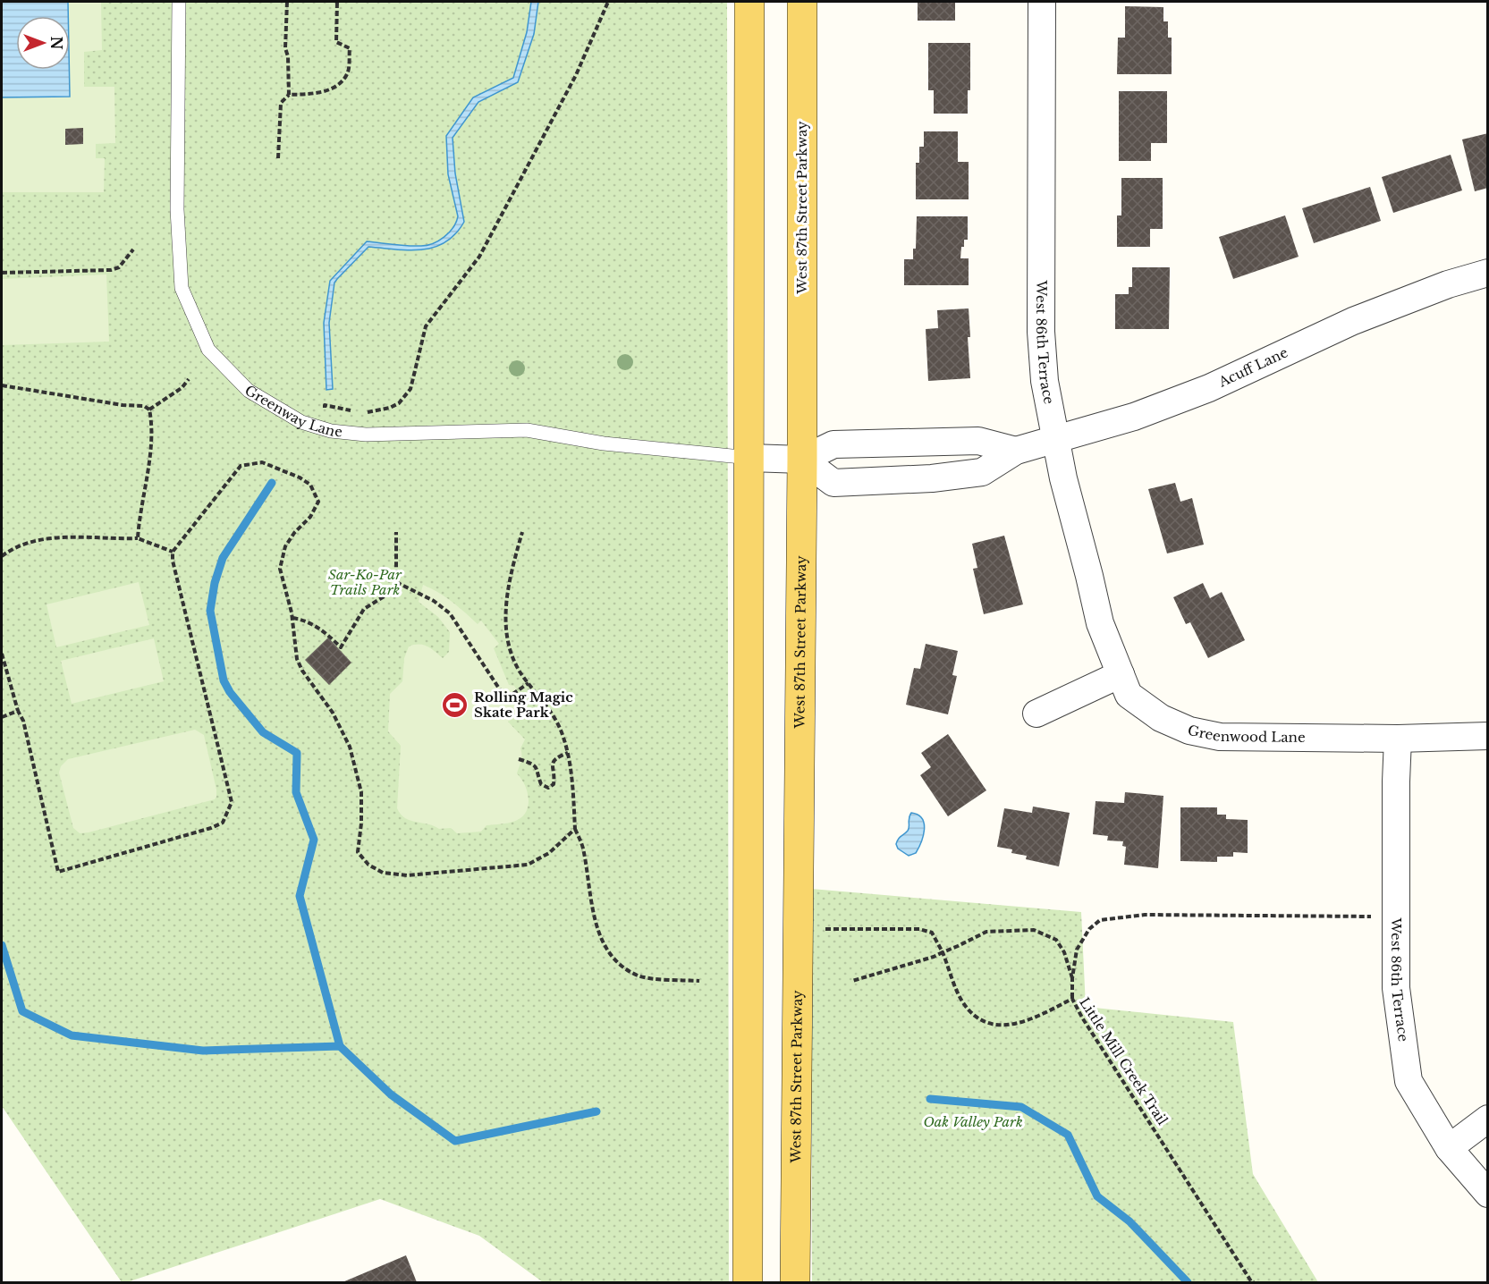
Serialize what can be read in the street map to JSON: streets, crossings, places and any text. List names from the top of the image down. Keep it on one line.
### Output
{"streets":{"main road":["West 87th Street Parkway"],"street":["West 86th Terrace","Acuff Lane","Greenwood Lane"],"lane":["Greenway Lane"],"path":["Little Mill Creek Trail"]},"crossings":[["West 87th Street Parkway","Acuff Lane"],["West 86th Terrace","Acuff Lane"],["West 86th Terrace","Greenwood Lane"]],"parks":["Sar-Ko-Par Trails Park","Oak Valley Park"],"places":{"sports":["Rolling Magic Skate Park"]},"north":"right"}
